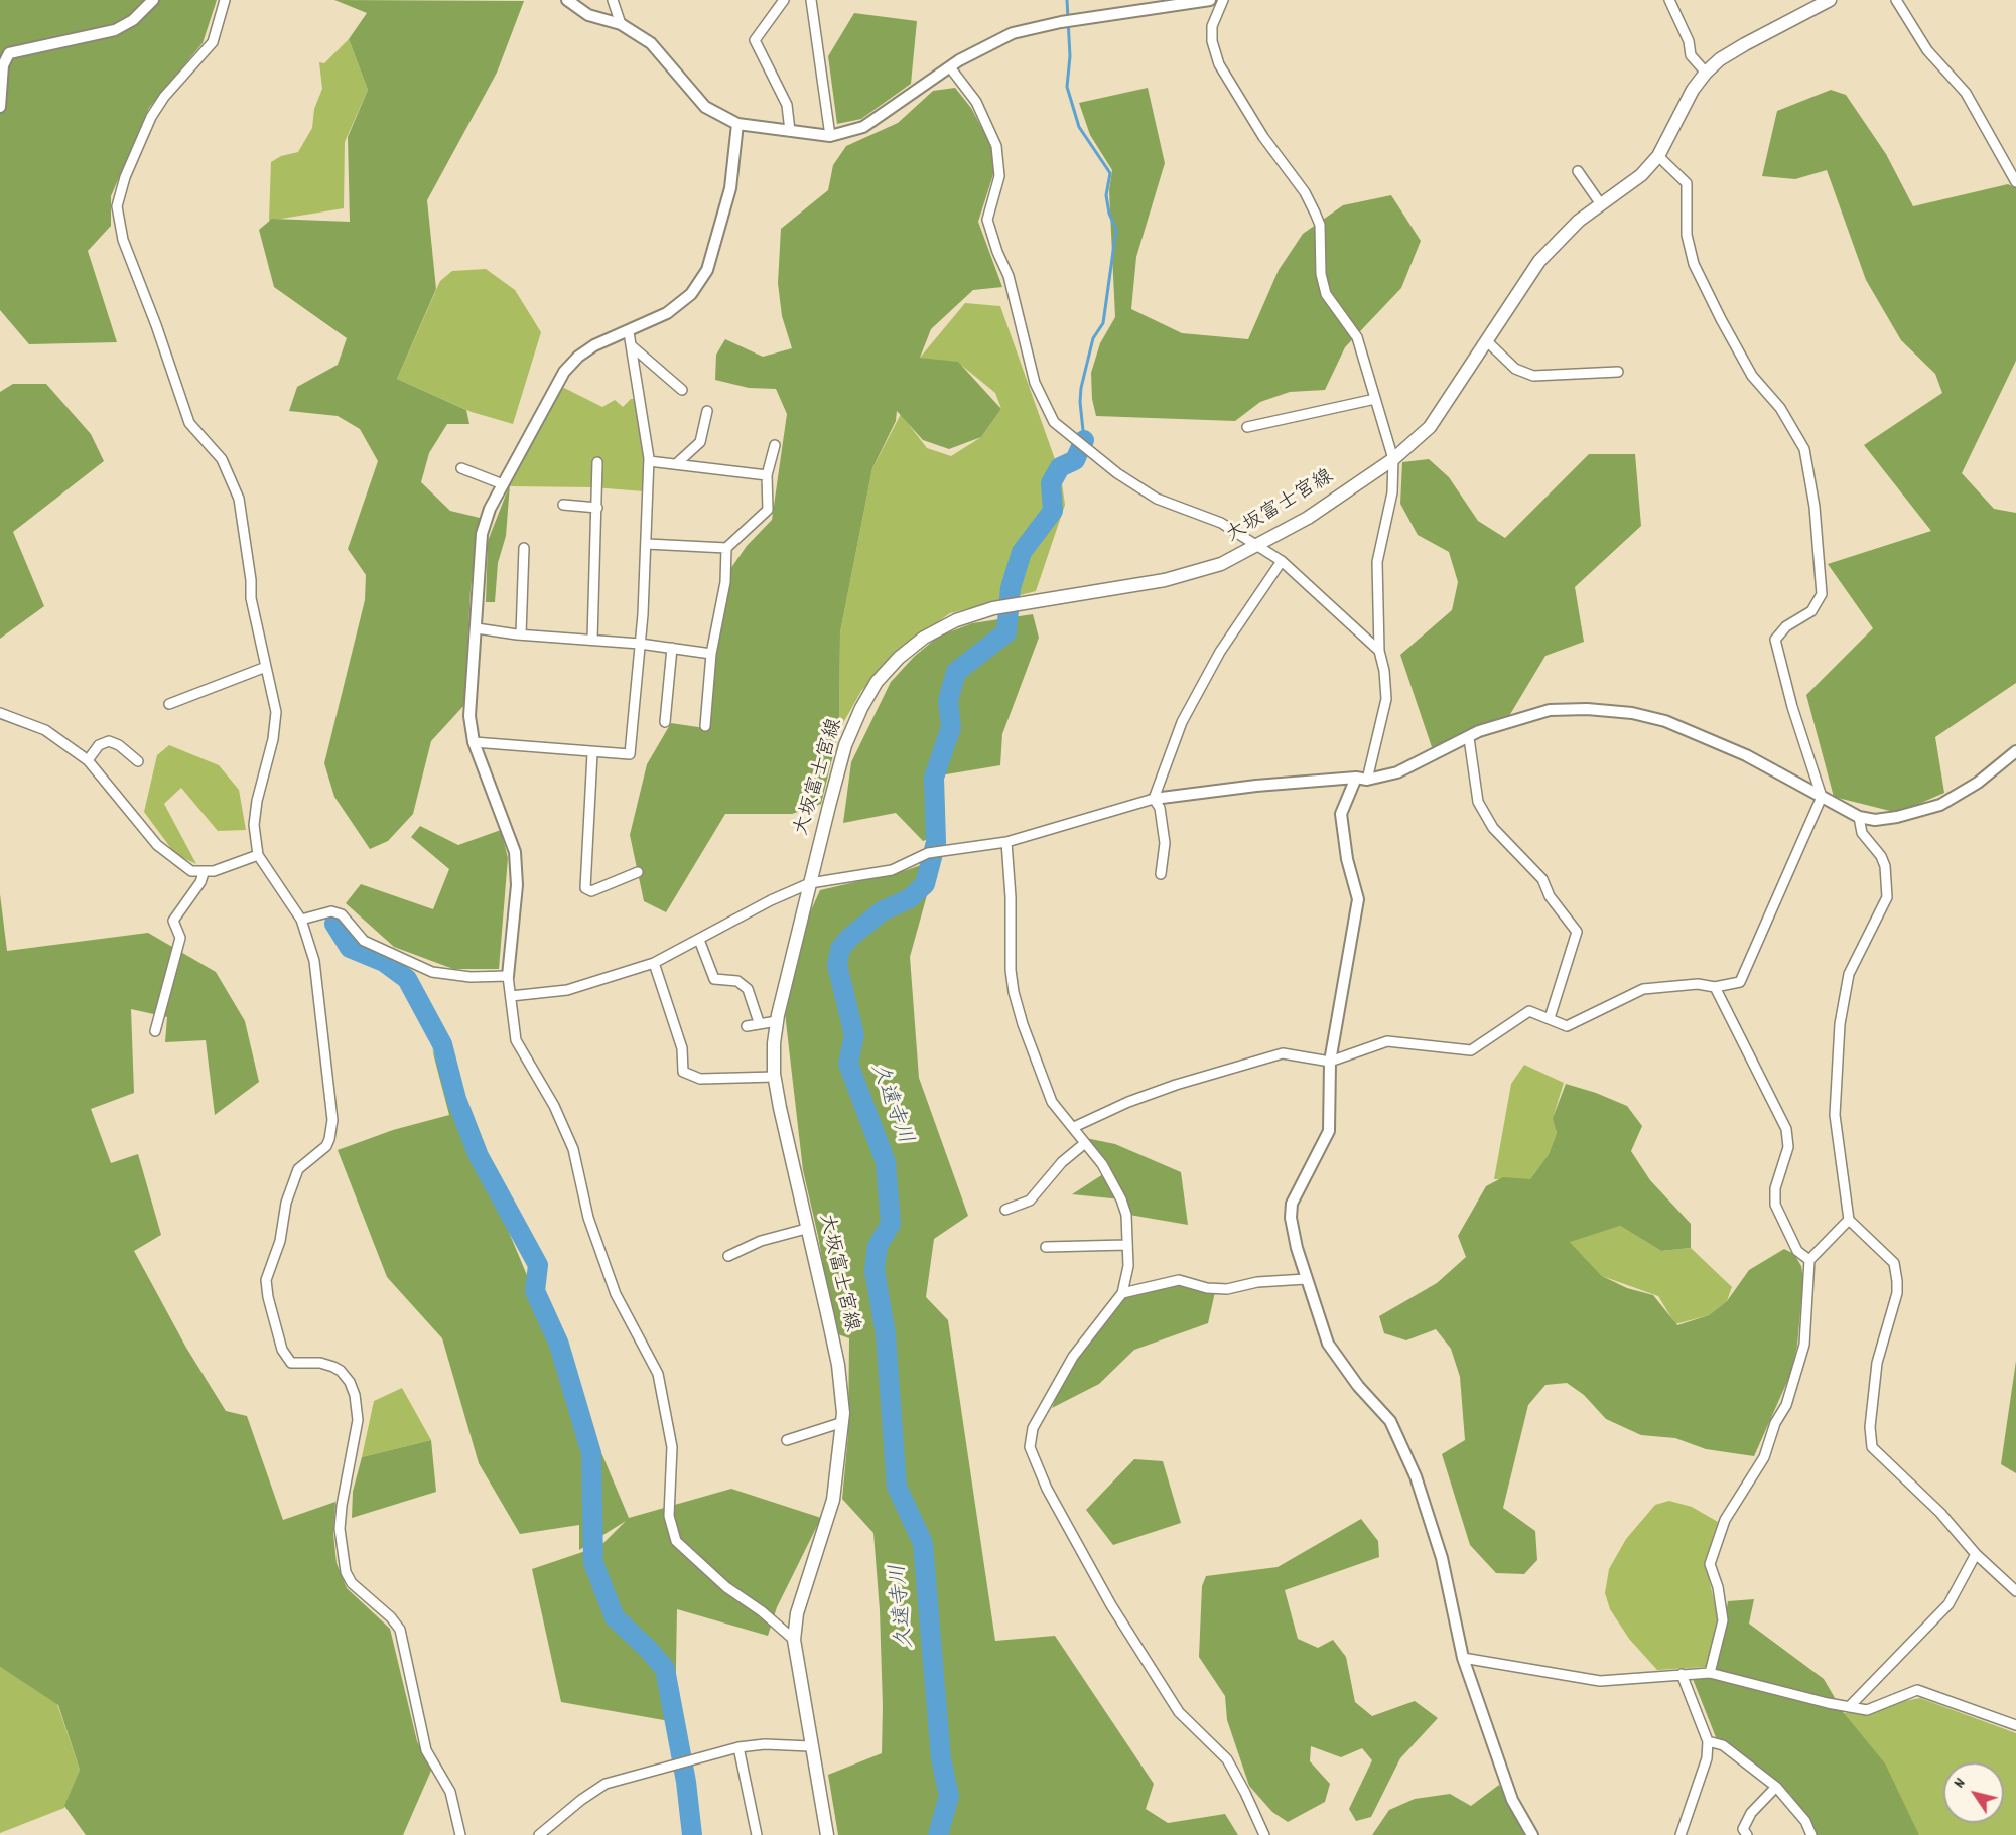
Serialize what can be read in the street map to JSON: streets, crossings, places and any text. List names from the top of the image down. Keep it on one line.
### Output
{"streets":{"main road":["大坂富士宮線"]},"water":["久遠寺川"],"north":"top left"}
